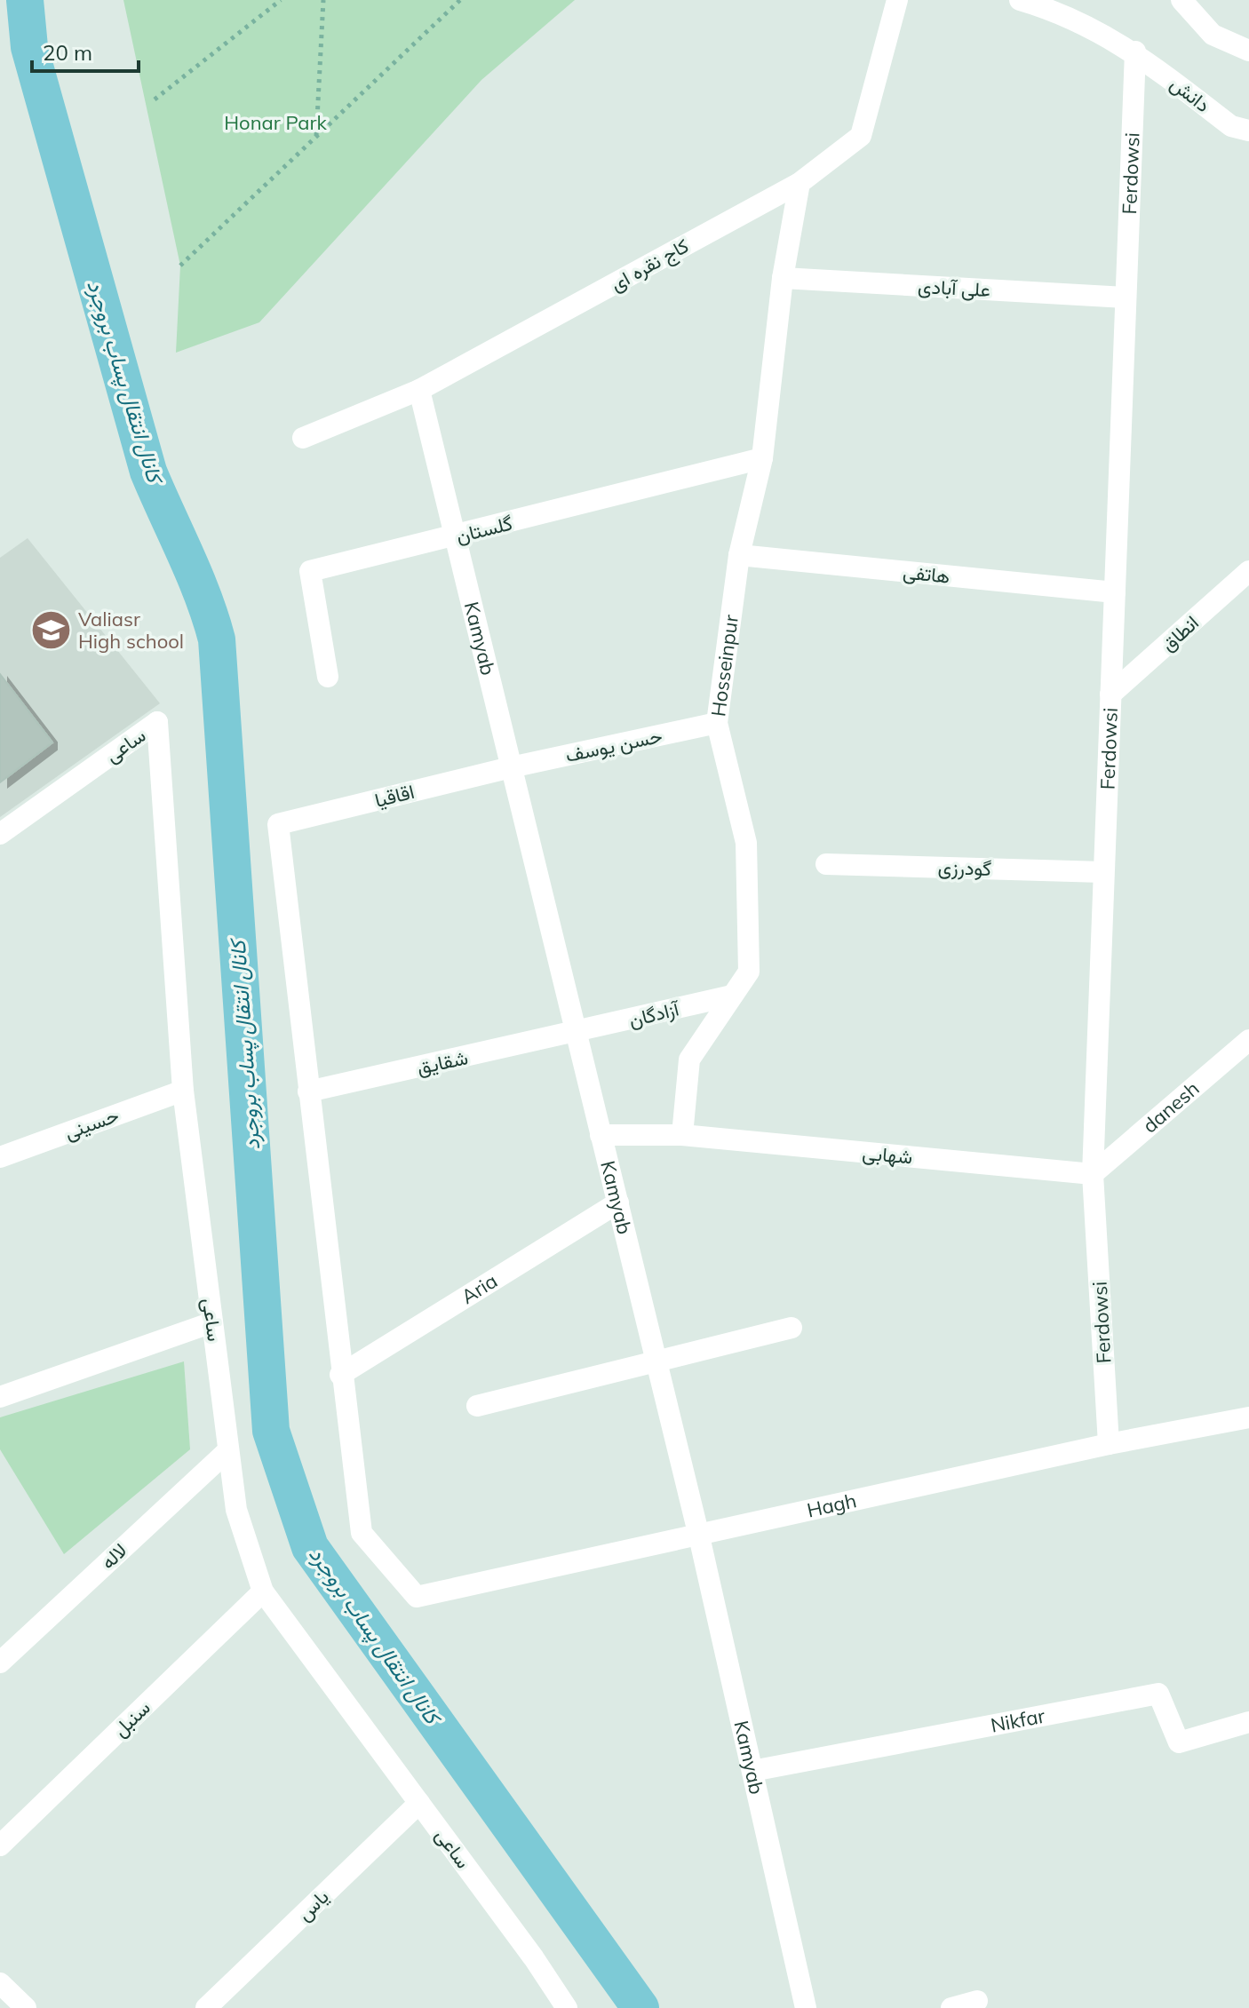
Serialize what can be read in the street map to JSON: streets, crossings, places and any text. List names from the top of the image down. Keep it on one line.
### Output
{"streets":{"street":["دانش","Ferdowsi","کاج نقره ای","علی آبادی","گلستان","هاتفی","انطاق","Kamyab","Hosseinpur","ساعی","حسن یوسف","اقاقیا","گودرزی","آزادگان","شقایق","danesh","حسینی","شهابی","Aria","Hagh","لاله","سنبل","Nikfar","یاس"]},"crossings":[["دانش","Ferdowsi"],["Ferdowsi","علی آبادی"],["Ferdowsi","هاتفی"],["Ferdowsi","انطاق"],["Ferdowsi","گودرزی"],["Ferdowsi","danesh"],["Ferdowsi","شهابی"],["Ferdowsi","Hagh"],["کاج نقره ای","Kamyab"],["کاج نقره ای","Hosseinpur"],["علی آبادی","Hosseinpur"],["گلستان","Kamyab"],["گلستان","Hosseinpur"],["هاتفی","Hosseinpur"],["Kamyab","حسن یوسف"],["Kamyab","اقاقیا"],["Kamyab","آزادگان"],["Kamyab","شقایق"],["Kamyab","Aria"],["Kamyab","Hagh"],["Kamyab","Nikfar"],["Hosseinpur","حسن یوسف"],["Hosseinpur","آزادگان"],["Hosseinpur","شهابی"],["ساعی","حسینی"],["ساعی","لاله"],["ساعی","سنبل"],["ساعی","یاس"],["حسن یوسف","اقاقیا"],["اقاقیا","شقایق"],["آزادگان","شقایق"],["danesh","شهابی"],["Aria","Hagh"]],"water":["کانال انتقال پساب بروجرد"],"parks":["Honar Park"],"places":{"school or university":["Valiasr High school"]},"scale_bar":"20 m"}
